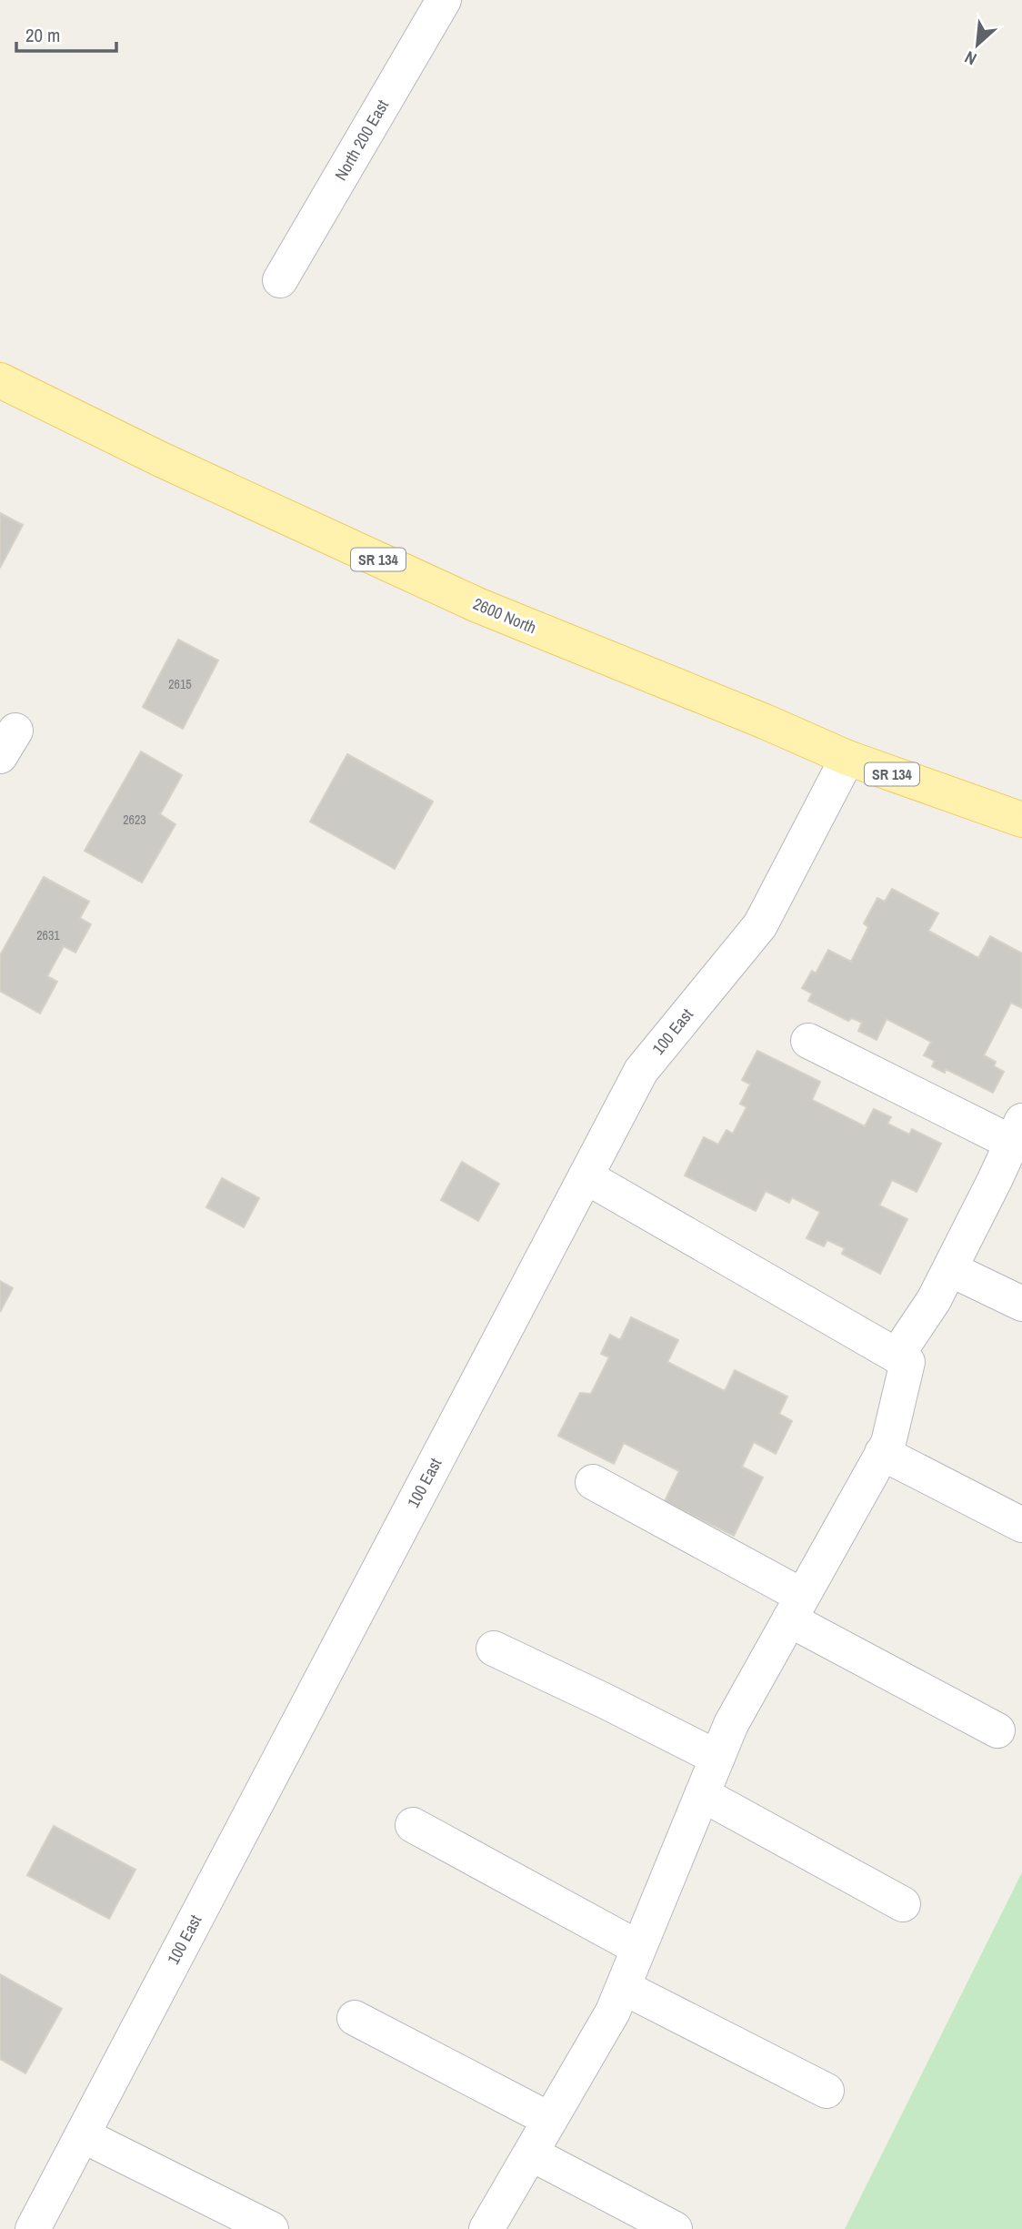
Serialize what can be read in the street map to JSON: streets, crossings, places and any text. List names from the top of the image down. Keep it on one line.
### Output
{"streets":{"main road":["SR 134","2600 North"],"street":["North 200 East","100 East"]},"crossings":[["2600 North","100 East"]],"house_numbers":["2615","2623","2631"],"scale_bar":"20 m","north":"bottom left"}
